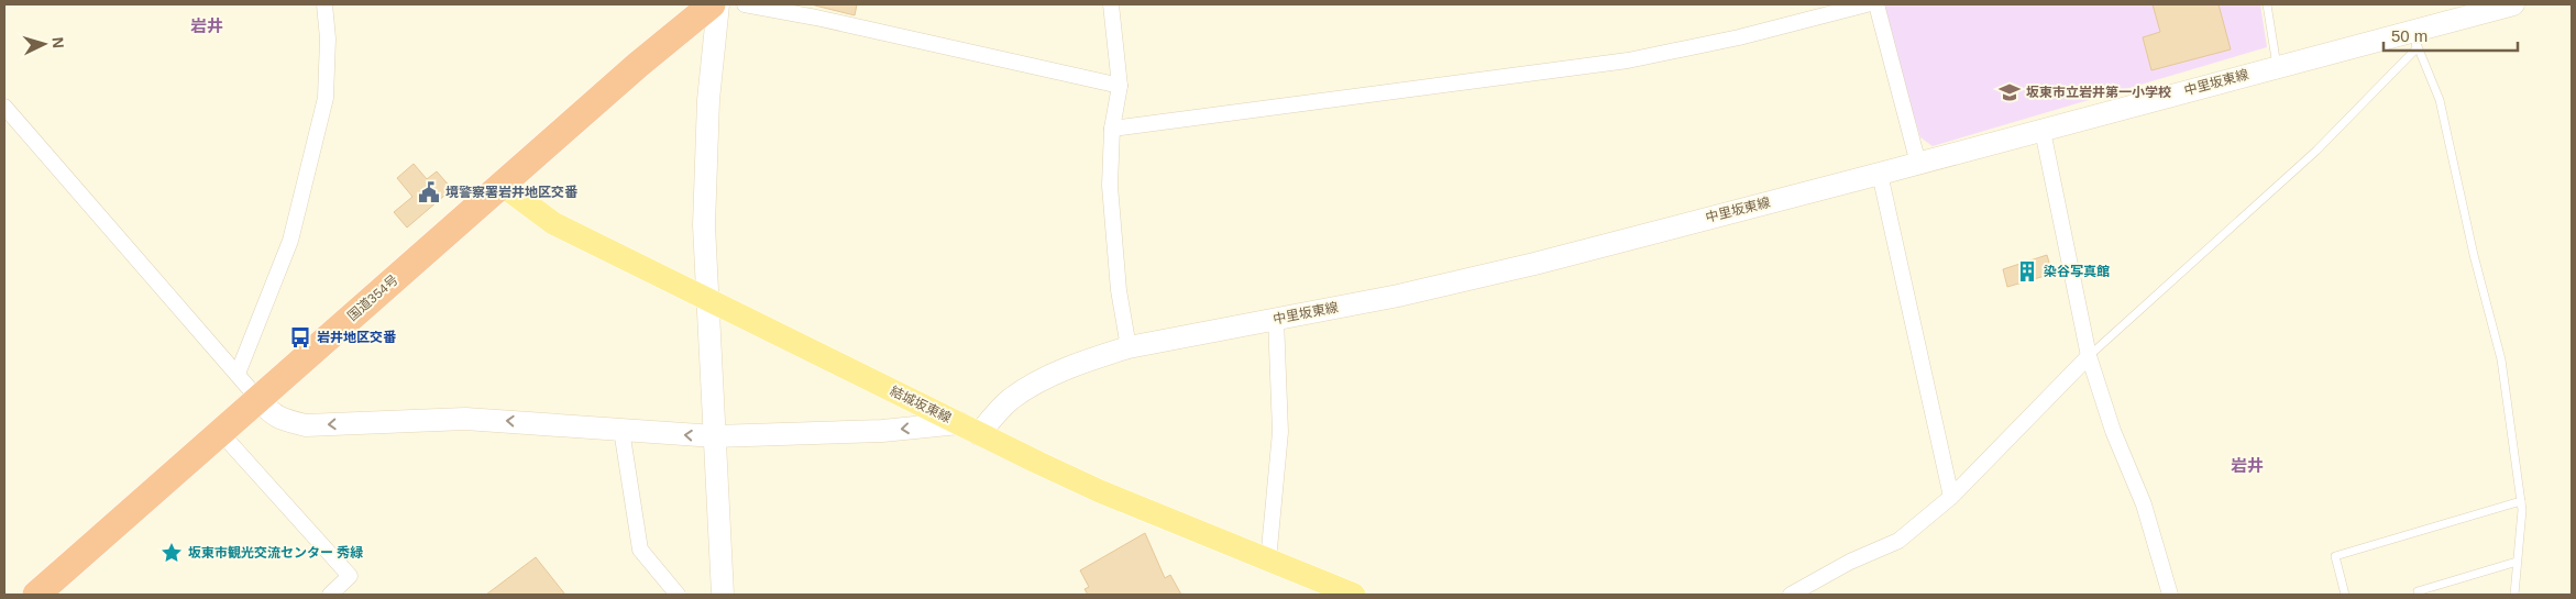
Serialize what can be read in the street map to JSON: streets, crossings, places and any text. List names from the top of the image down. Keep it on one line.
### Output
{"streets":{"highway":["国道354号"],"main road":["中里坂東線","結城坂東線"]},"crossings":[["中里坂東線","結城坂東線"],["国道354号","結城坂東線"]],"districts":["岩井","岩井"],"places":{"school or university":["坂東市立岩井第一小学校"],"public building":["境警察署岩井地区交番"],"building":["染谷写真館"],"bus stop":["岩井地区交番"],"place":["坂東市観光交流センター 秀緑"]},"scale_bar":"50 m","north":"right"}
